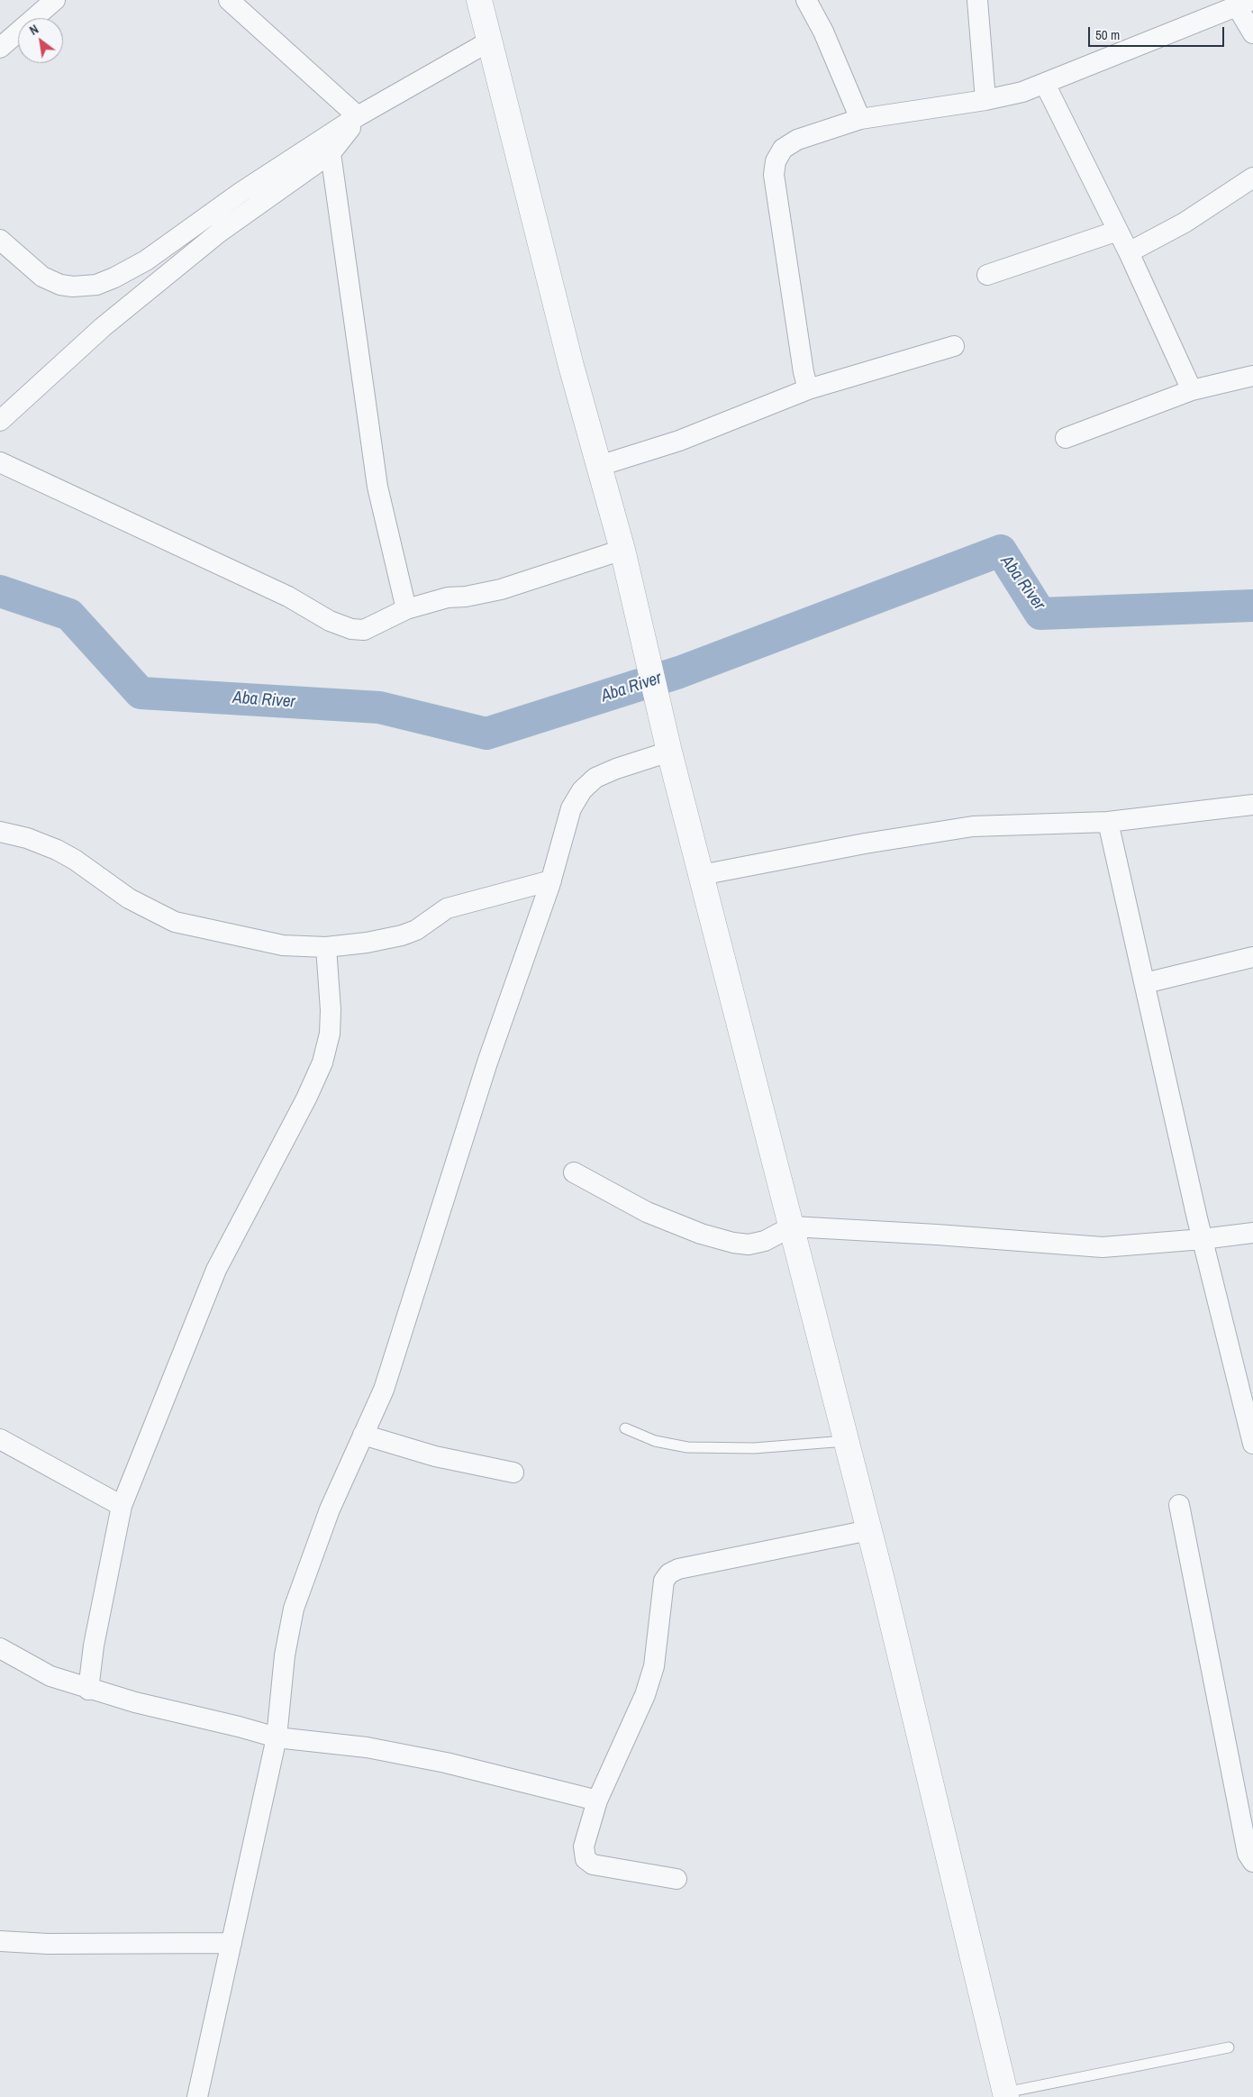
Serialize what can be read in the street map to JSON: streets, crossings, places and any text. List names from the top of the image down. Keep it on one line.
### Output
{"water":["Aba River"],"scale_bar":"50 m","north":"top left"}
